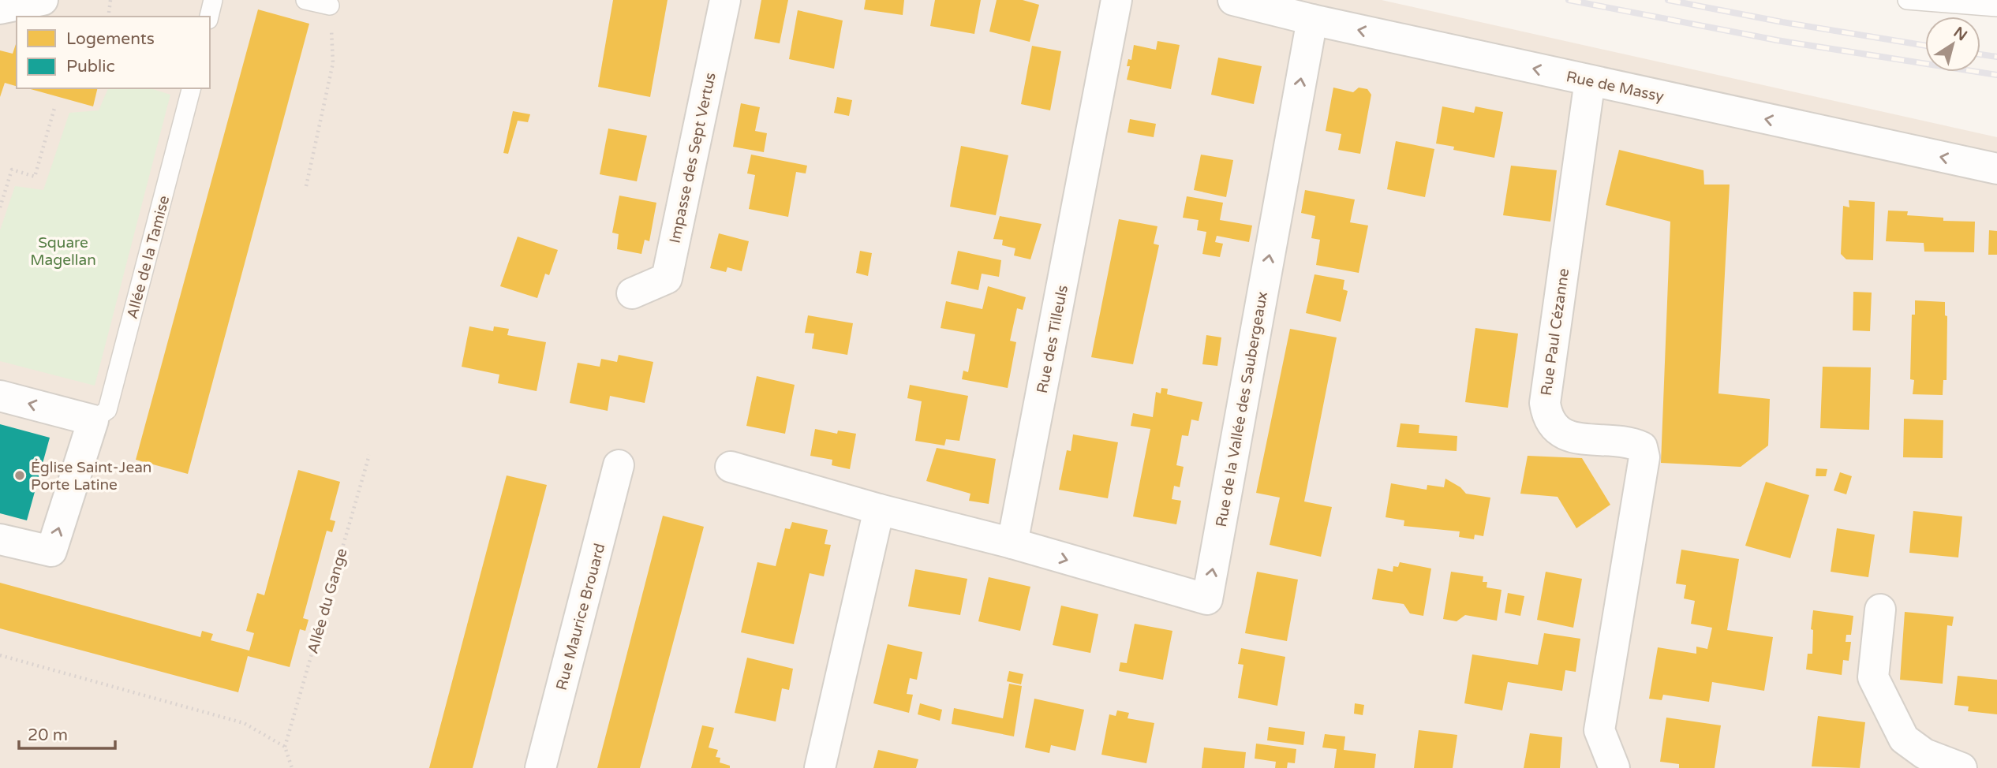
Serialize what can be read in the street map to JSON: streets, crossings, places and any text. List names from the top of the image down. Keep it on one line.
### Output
{"streets":{"street":["Rue de Massy","Impasse des Sept Vertus","Rue Paul Cézanne","Rue des Tilleuls","Rue de la Vallée des Saubergeaux","Rue Maurice Brouard"],"lane":["Allée de la Tamise"],"path":["Allée du Gange"]},"crossings":[["Rue de Massy","Rue Paul Cézanne"],["Rue de Massy","Rue de la Vallée des Saubergeaux"],["Rue des Tilleuls","Rue de la Vallée des Saubergeaux"]],"one_way":["Rue de Massy"],"parks":["Square Magellan"],"places":["Église Saint-Jean Porte Latine"],"legend":["Logements","Public"],"scale_bar":"20 m","north":"top right"}
